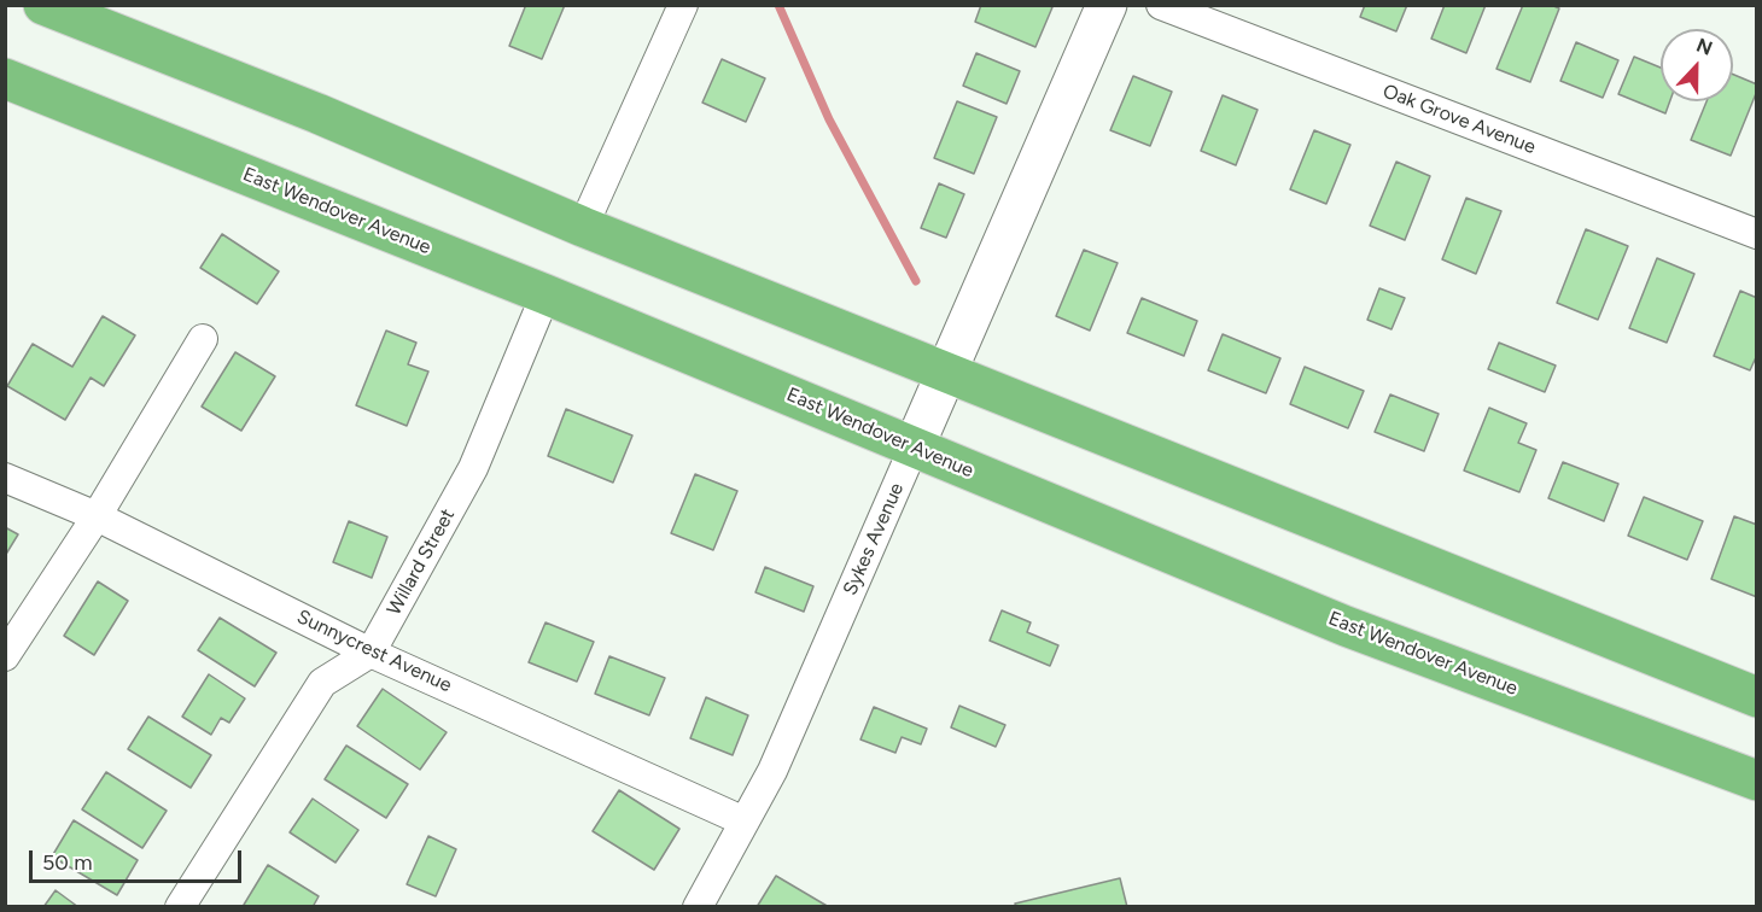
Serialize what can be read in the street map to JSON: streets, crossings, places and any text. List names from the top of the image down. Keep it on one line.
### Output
{"streets":{"highway":["East Wendover Avenue"],"street":["Oak Grove Avenue","Sykes Avenue","Willard Street","Sunnycrest Avenue"]},"crossings":[["East Wendover Avenue","Sykes Avenue"],["East Wendover Avenue","Willard Street"],["Sykes Avenue","Sunnycrest Avenue"],["Willard Street","Sunnycrest Avenue"]],"scale_bar":"50 m","north":"top"}
